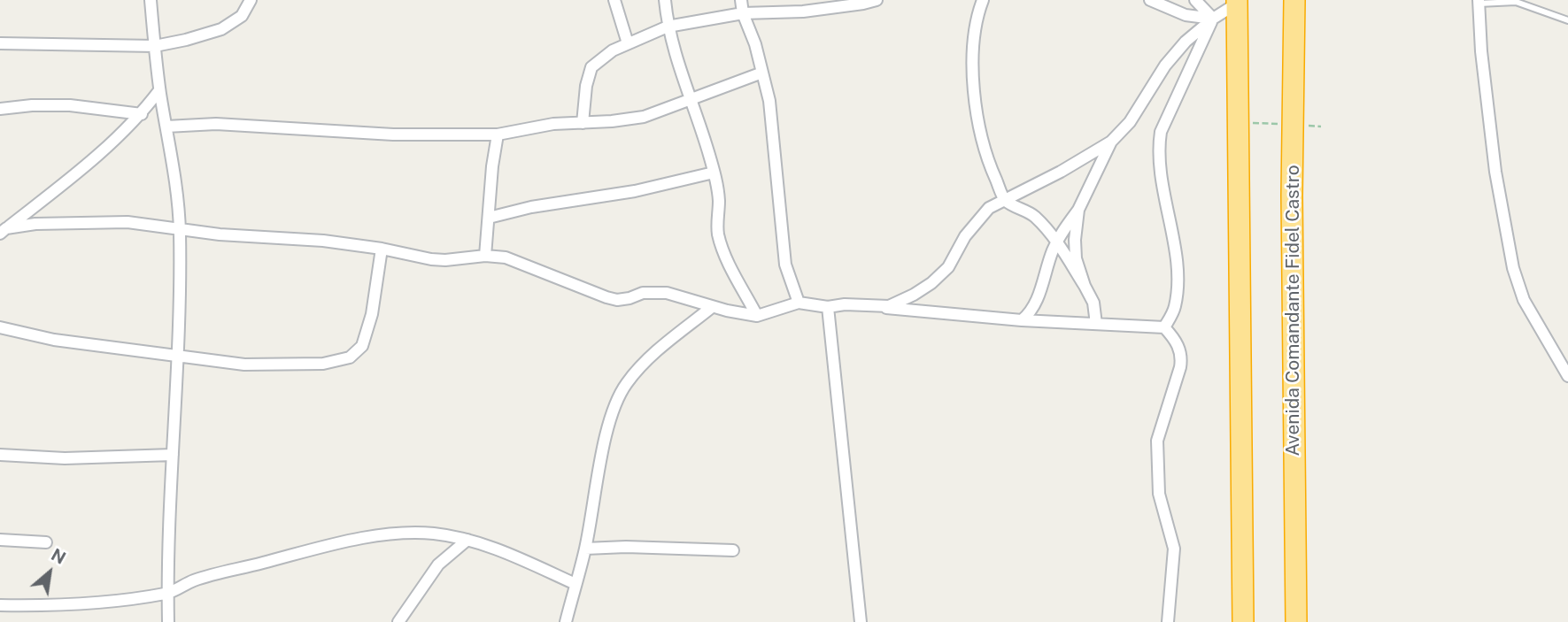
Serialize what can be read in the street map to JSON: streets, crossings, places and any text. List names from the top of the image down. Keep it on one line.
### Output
{"streets":{"highway":["Avenida Comandante Fidel Castro"]},"north":"top right"}
